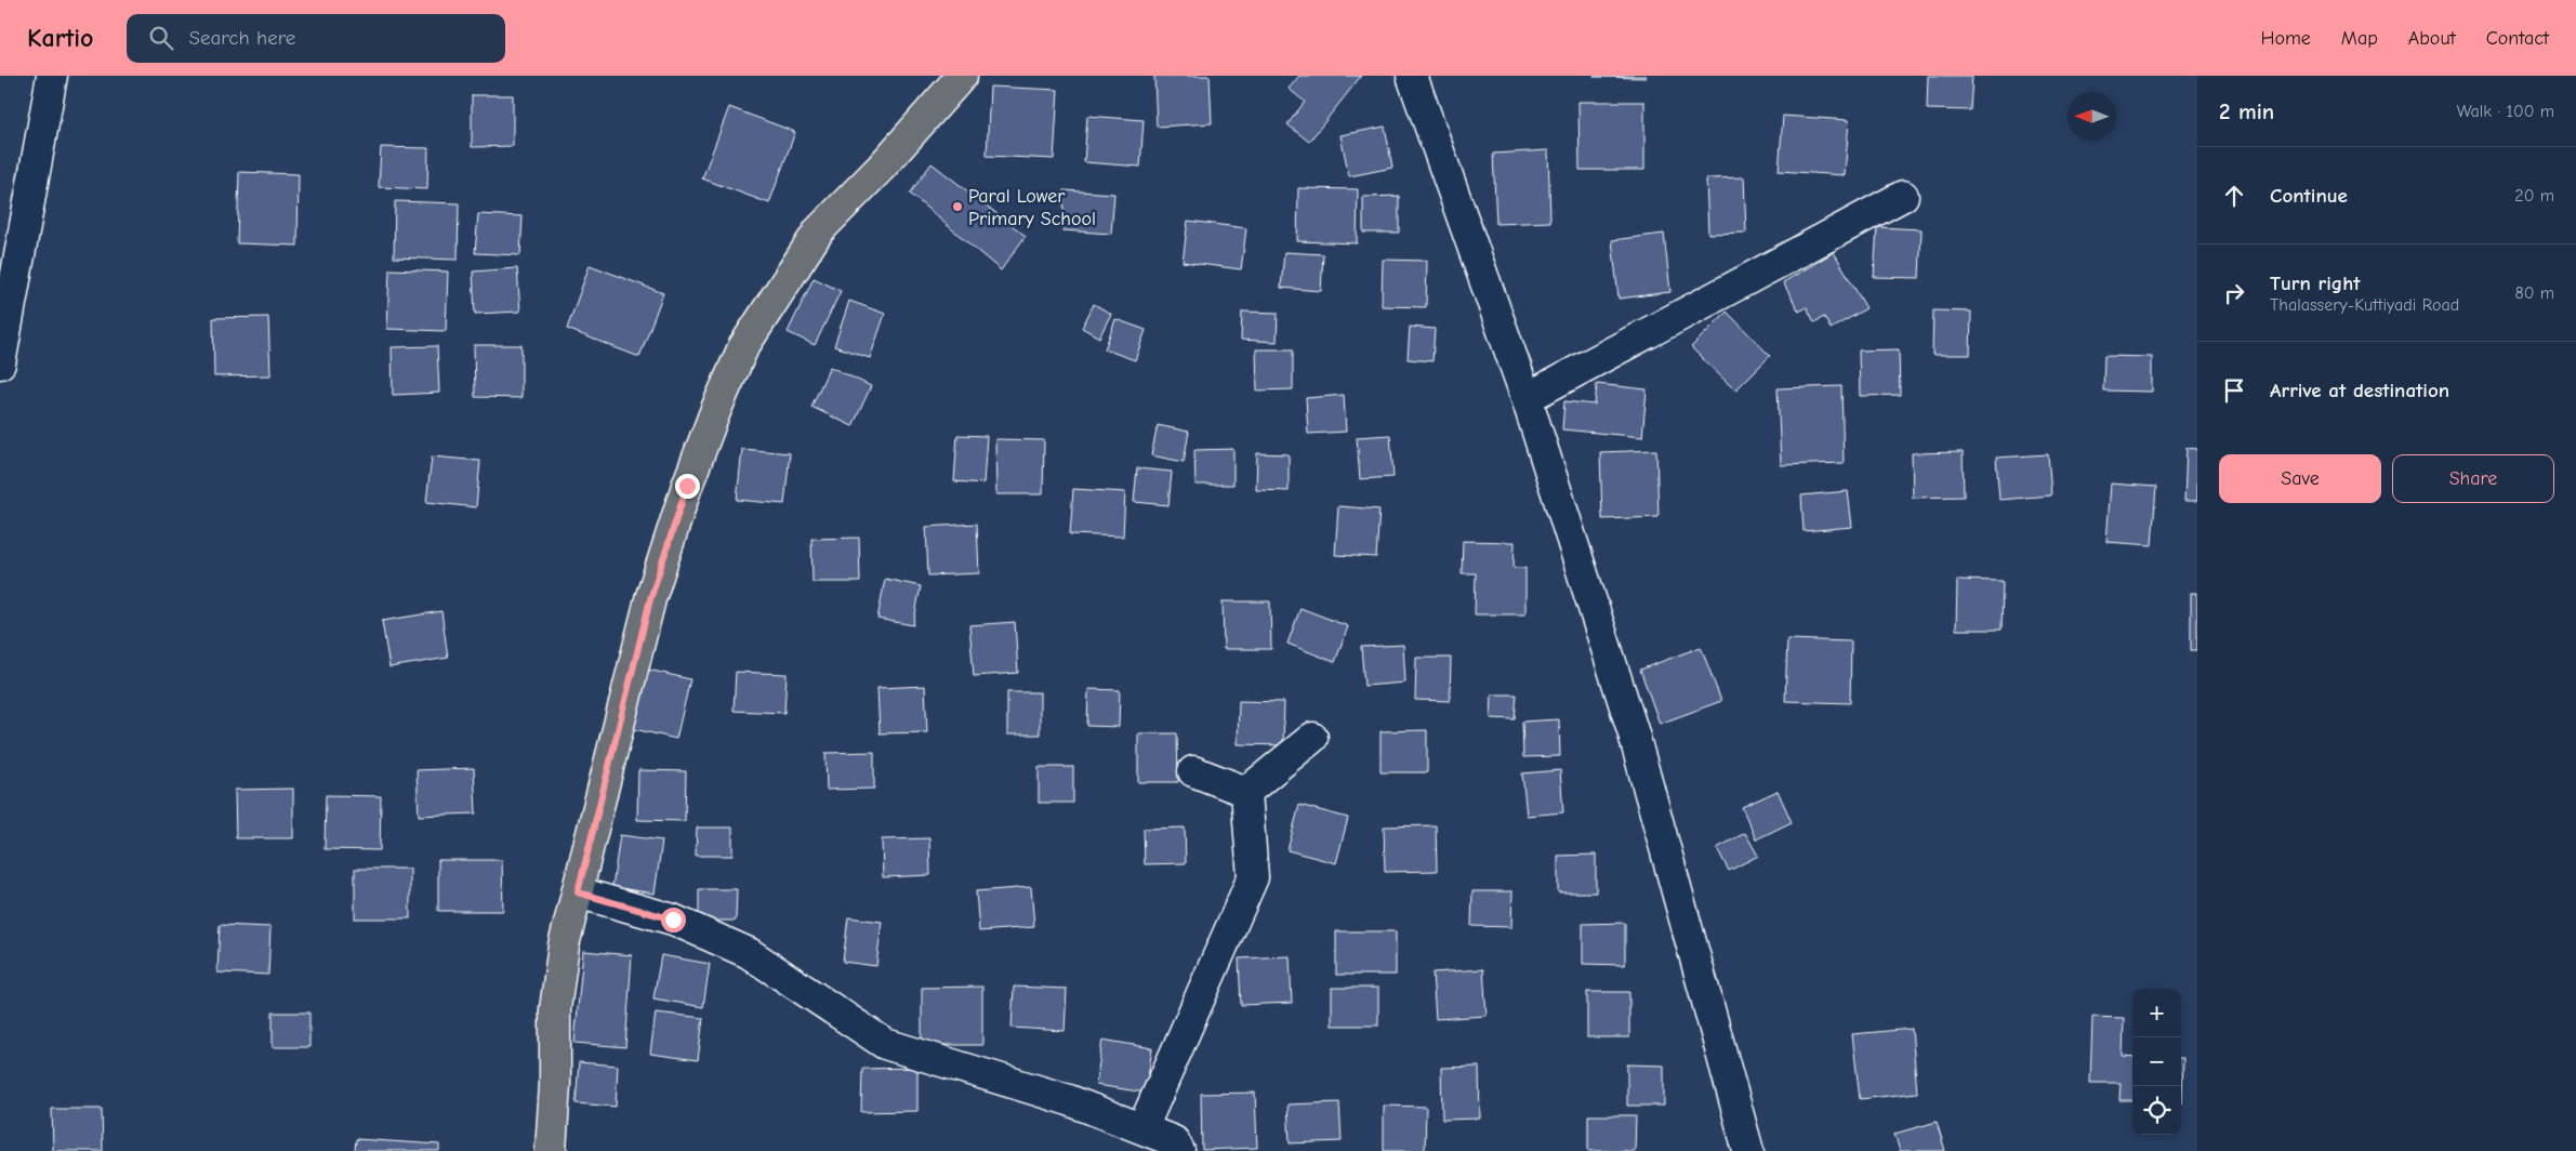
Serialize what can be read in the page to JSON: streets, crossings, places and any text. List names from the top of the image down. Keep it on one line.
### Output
{"places":["Paral Lower Primary School"],"north":"left","page":{"header":"Kartio","search":"Search here","nav":["Home","Map","About","Contact"],"heading":["2 min","Walk · 100 m"],"list":[["Continue","20 m"],["Turn right","Thalassery-Kuttiyadi Road","80 m"],"Arrive at destination"],"buttons":["Save","Share"],"map_buttons":["+","−"]}}
